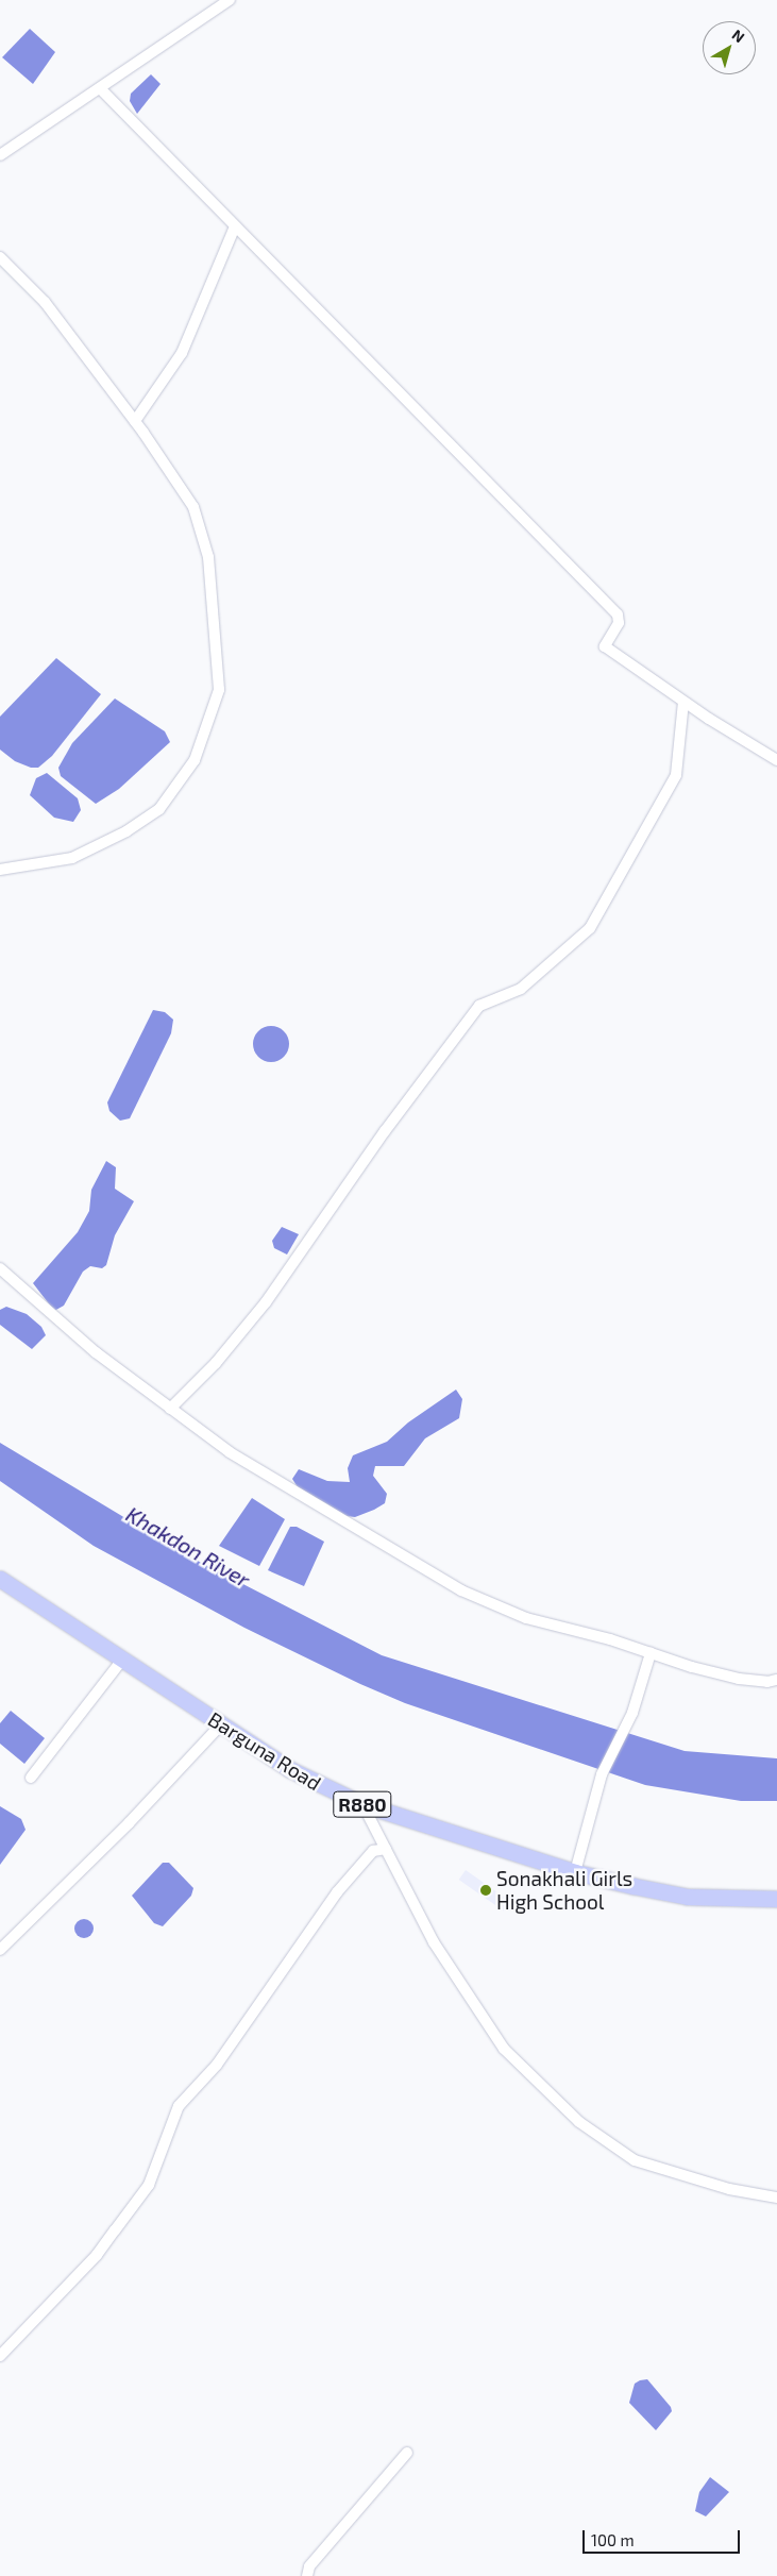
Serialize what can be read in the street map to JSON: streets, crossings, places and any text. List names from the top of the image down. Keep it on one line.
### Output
{"streets":{"main road":["Barguna Road","R880"]},"water":["Khakdon River"],"places":["Sonakhali Girls High School"],"scale_bar":"100 m","north":"top right"}
